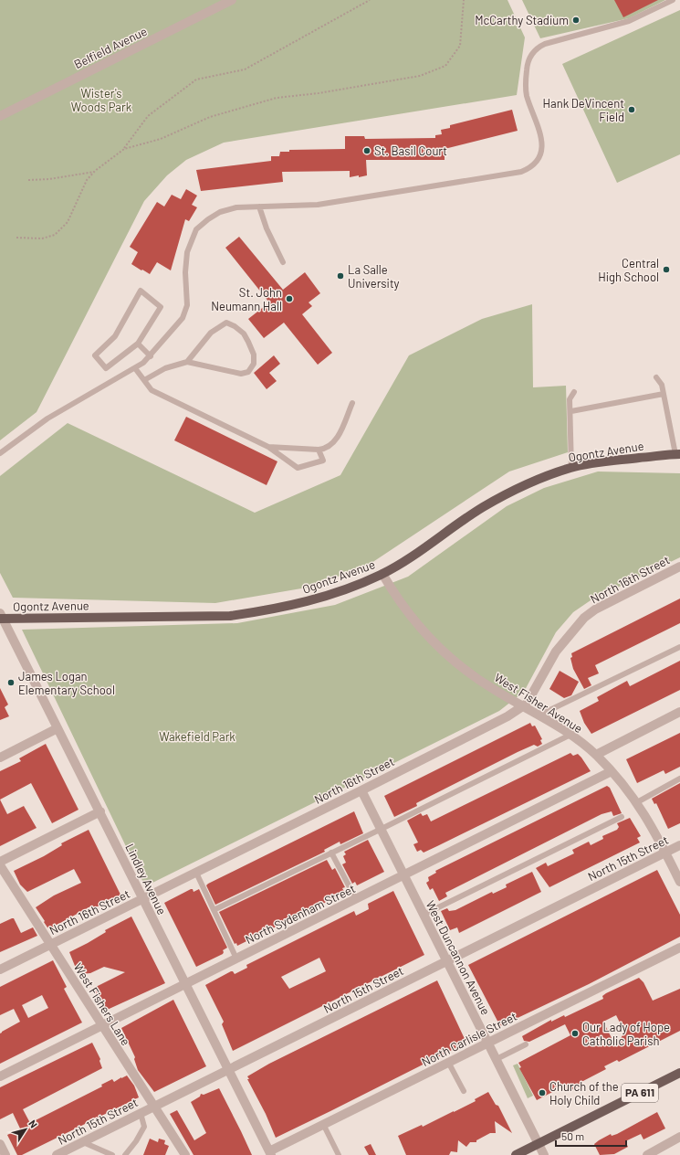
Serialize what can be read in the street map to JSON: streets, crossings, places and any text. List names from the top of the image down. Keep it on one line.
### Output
{"streets":{"main road":["Ogontz Avenue","PA 611"],"street":["Belfield Avenue","North 16th Street","West Fisher Avenue","North 15th Street","Lindley Avenue","North Sydenham Street","West Duncannon Avenue","West Fishers Lane","North Carlisle Street"]},"crossings":[["Ogontz Avenue","West Fisher Avenue"],["Ogontz Avenue","Lindley Avenue"],["North 16th Street","West Fisher Avenue"],["North 16th Street","Lindley Avenue"],["North 16th Street","West Duncannon Avenue"],["North 16th Street","West Fishers Lane"],["West Fisher Avenue","North 15th Street"],["West Fisher Avenue","North Sydenham Street"],["North 15th Street","Lindley Avenue"],["North 15th Street","West Duncannon Avenue"],["North 15th Street","West Fishers Lane"],["Lindley Avenue","North Sydenham Street"],["Lindley Avenue","North Carlisle Street"],["North Sydenham Street","West Duncannon Avenue"],["North Sydenham Street","West Fishers Lane"],["West Duncannon Avenue","North Carlisle Street"],["West Duncannon Avenue","PA 611"]],"parks":["Wister's Woods Park","Wakefield Park"],"places":["McCarthy Stadium","Hank DeVincent Field","St. Basil Court","Central High School","La Salle University","St. John Neumann Hall","James Logan Elementary School","Our Lady of Hope Catholic Parish","Church of the Holy Child"],"scale_bar":"50 m","north":"top right"}
